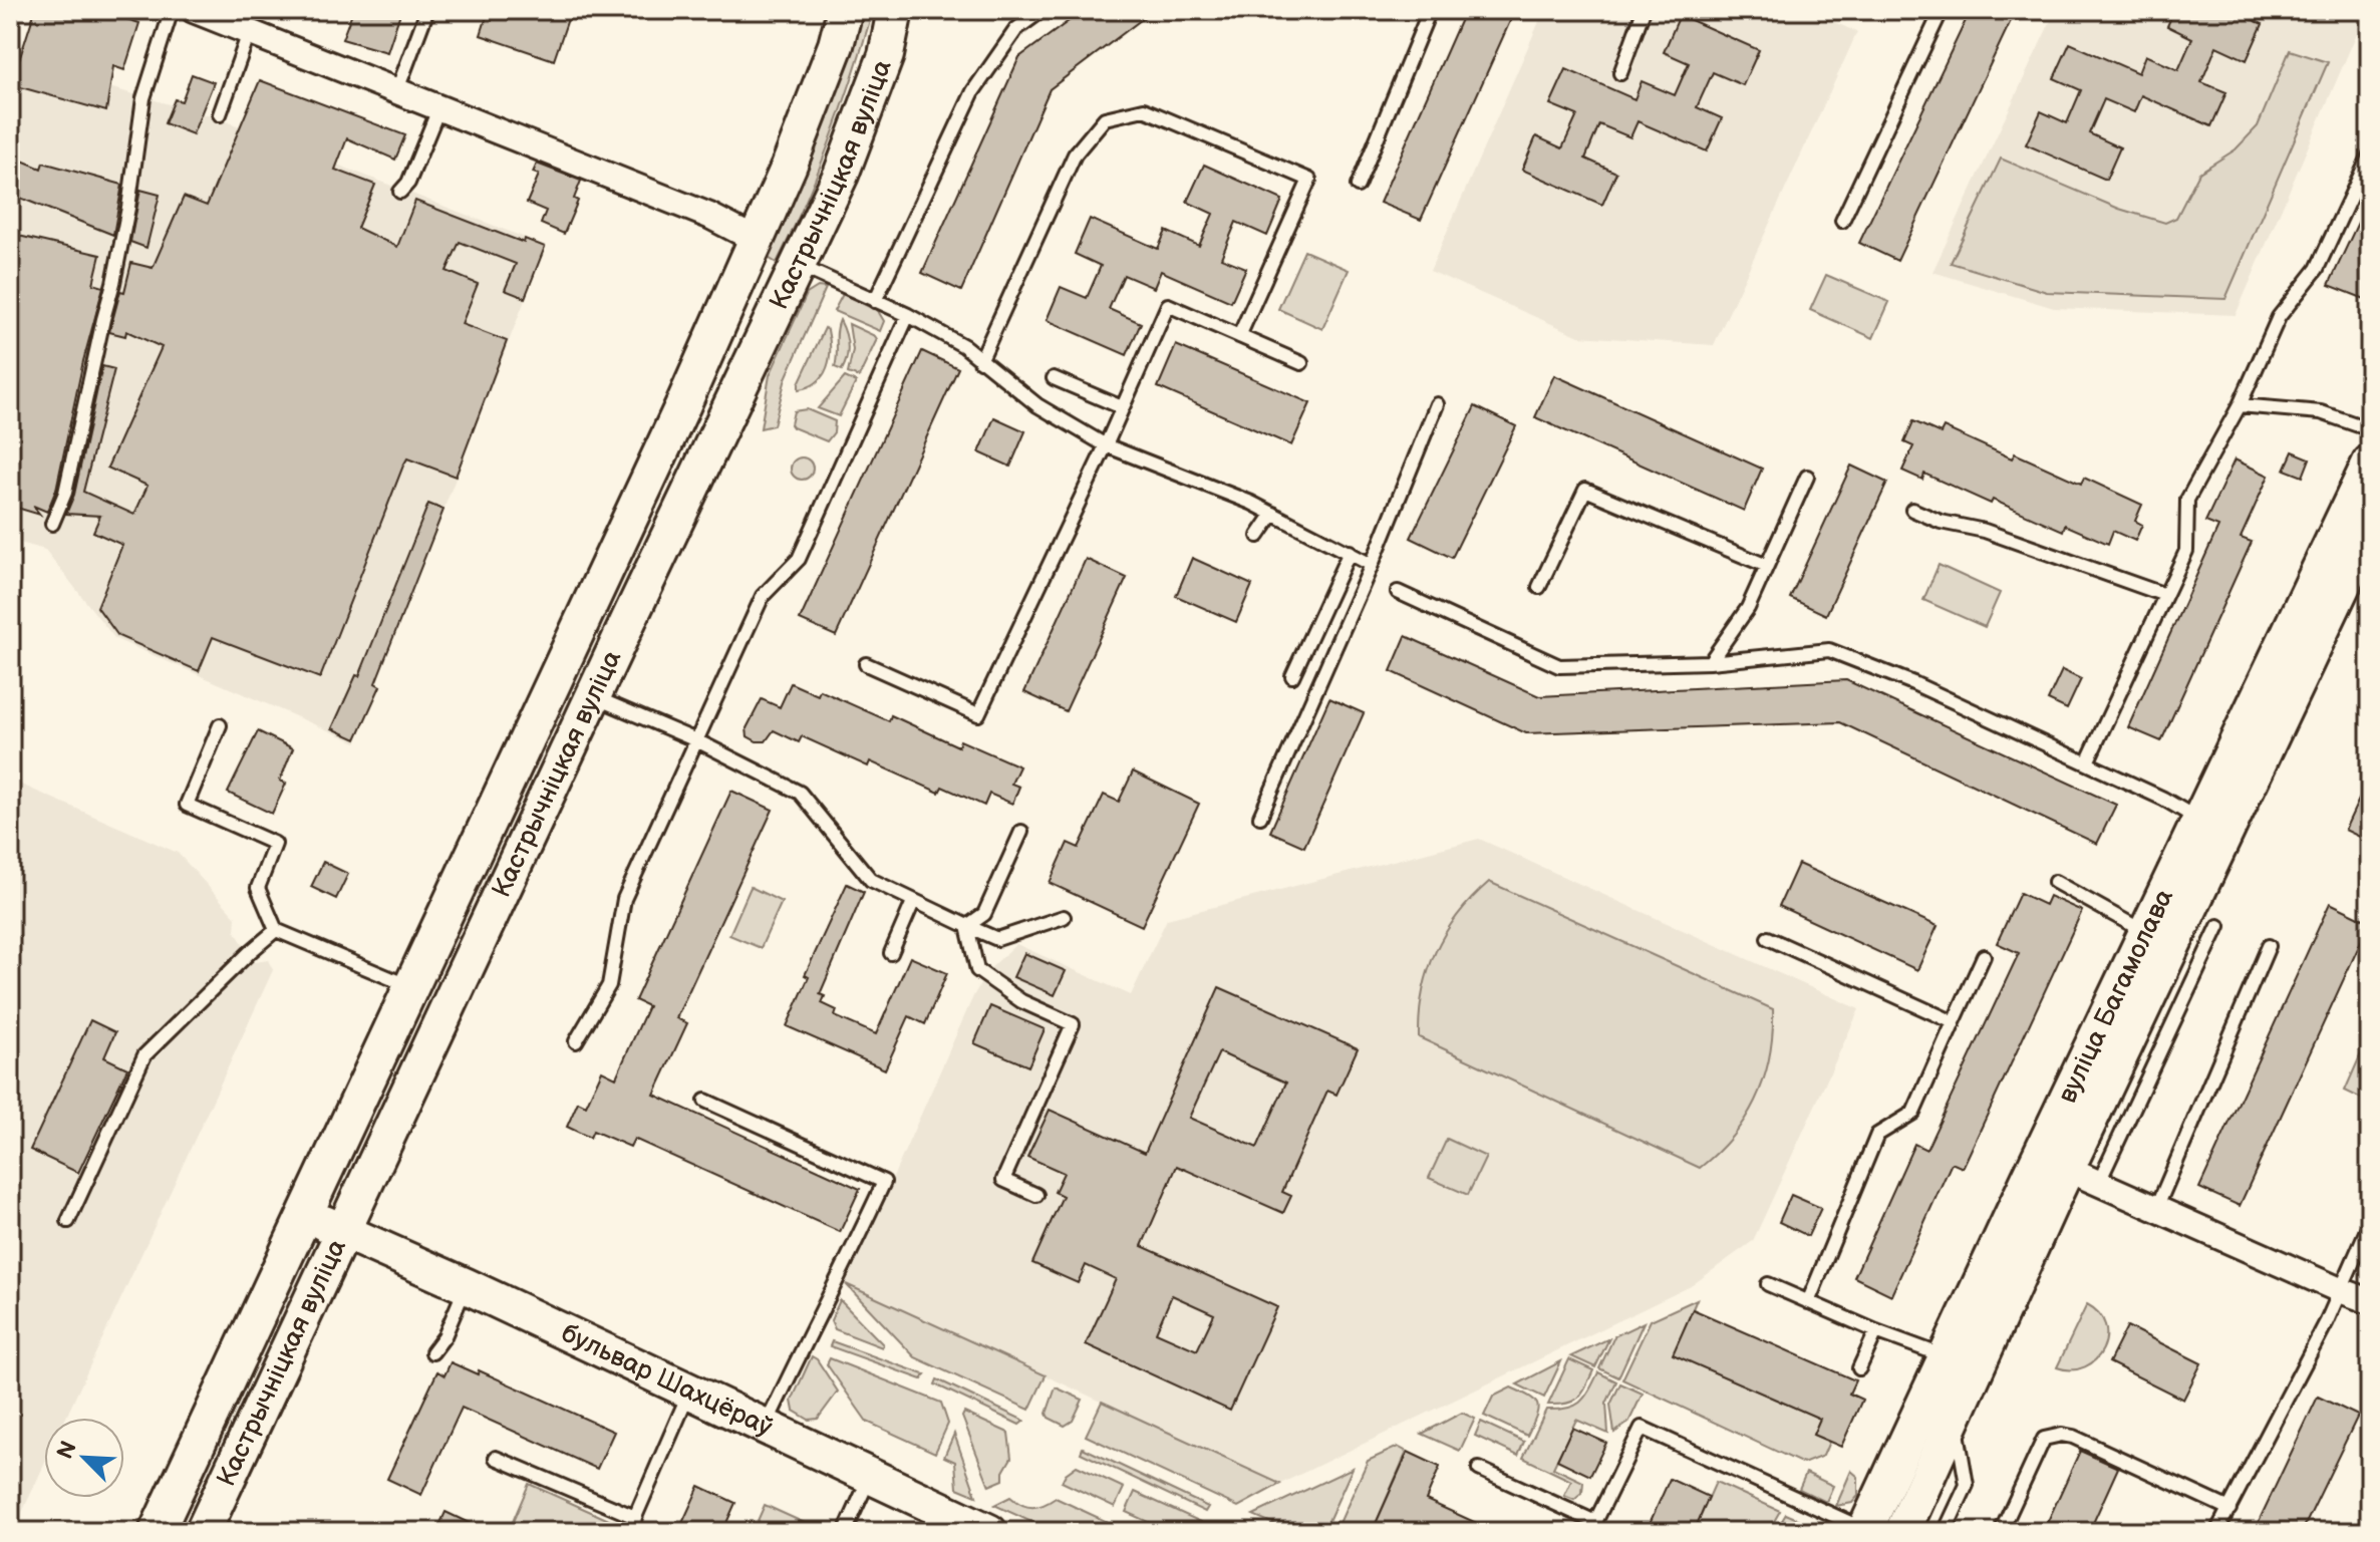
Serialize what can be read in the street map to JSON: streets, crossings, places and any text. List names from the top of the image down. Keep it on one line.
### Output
{"streets":{"main road":["Кастрычніцкая вуліца","вуліца Багамолава","бульвар Шахцёраў"]},"crossings":[["Кастрычніцкая вуліца","бульвар Шахцёраў"]],"north":"top left"}
